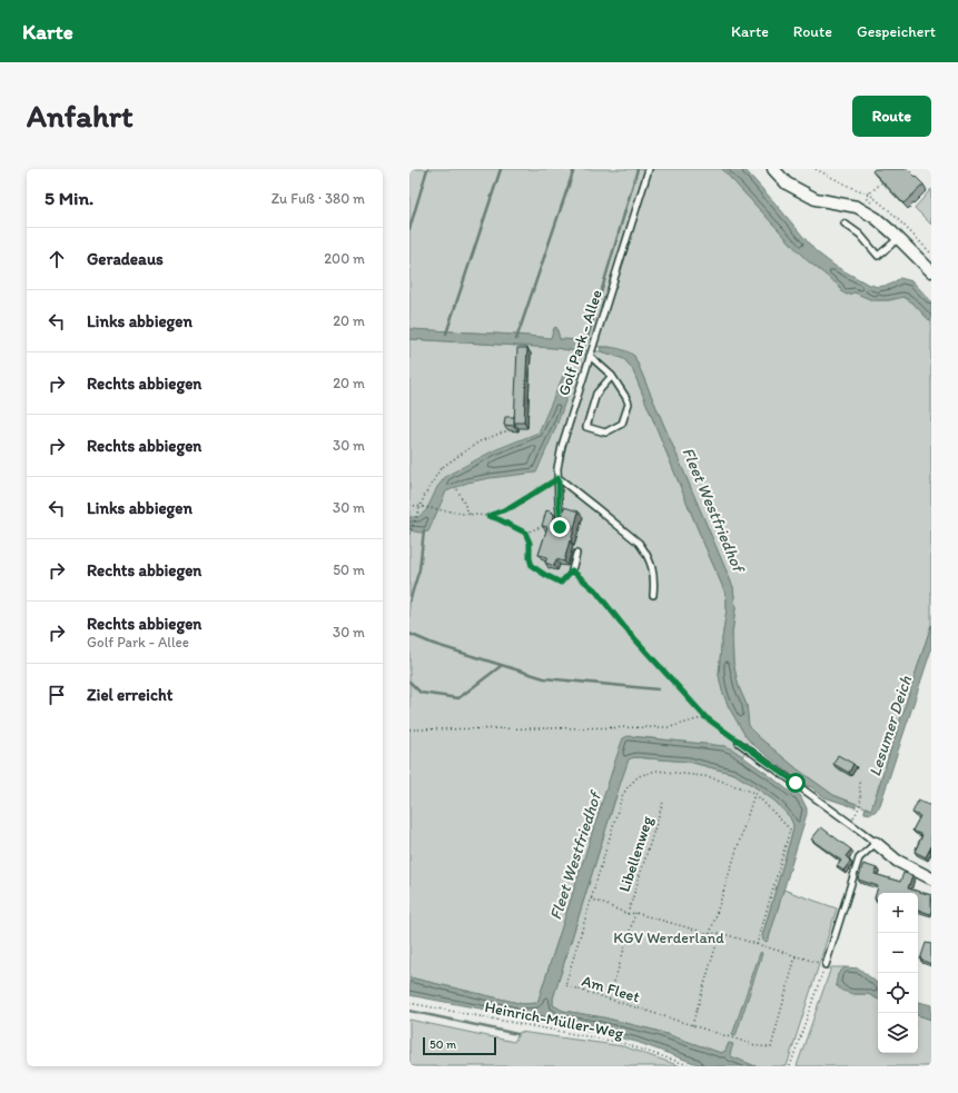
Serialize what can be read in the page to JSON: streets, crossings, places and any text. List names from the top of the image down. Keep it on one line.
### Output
{"streets":{"lane":["Golf Park - Allee"],"path":["Libellenweg","Am Fleet","Heinrich-Müller-Weg"]},"water":["Fleet Westfriedhof","Lesumer Deich"],"parks":["KGV Werderland"],"scale_bar":"50 m","page":{"header":"Karte","nav":["Karte","Route","Gespeichert"],"buttons":"Route","title":"Anfahrt","heading":["5 Min.","Zu Fuß · 380 m"],"list":[["Geradeaus","200 m"],["Links abbiegen","20 m"],["Rechts abbiegen","20 m"],["Rechts abbiegen","30 m"],["Links abbiegen","30 m"],["Rechts abbiegen","50 m"],["Rechts abbiegen","Golf Park - Allee","30 m"],"Ziel erreicht"],"map_buttons":["+","−"],"scale":"50 m"}}
